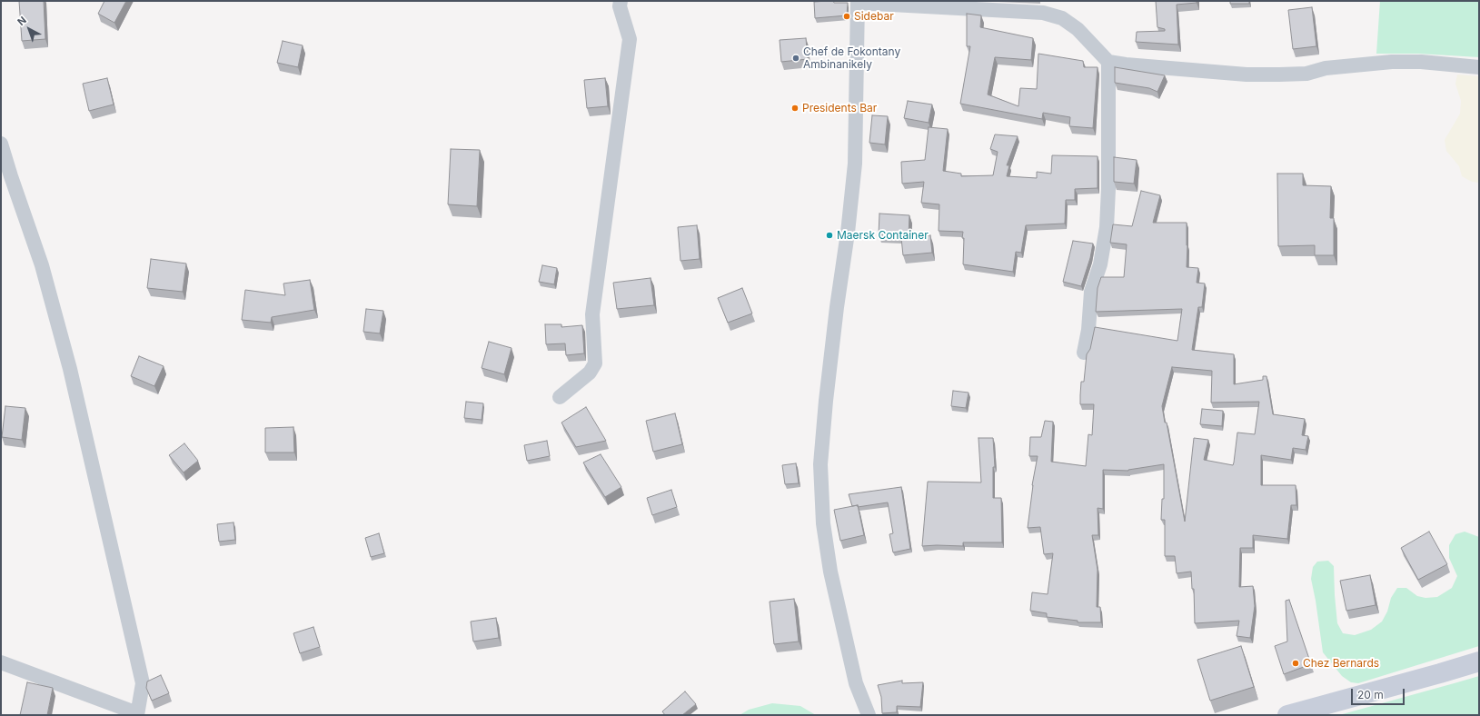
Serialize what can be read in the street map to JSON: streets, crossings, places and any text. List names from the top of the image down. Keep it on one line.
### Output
{"places":["Sidebar","Chef de Fokontany Ambinanikely","Presidents Bar","Maersk Container","Chez Bernards"],"scale_bar":"20 m","north":"top left"}
